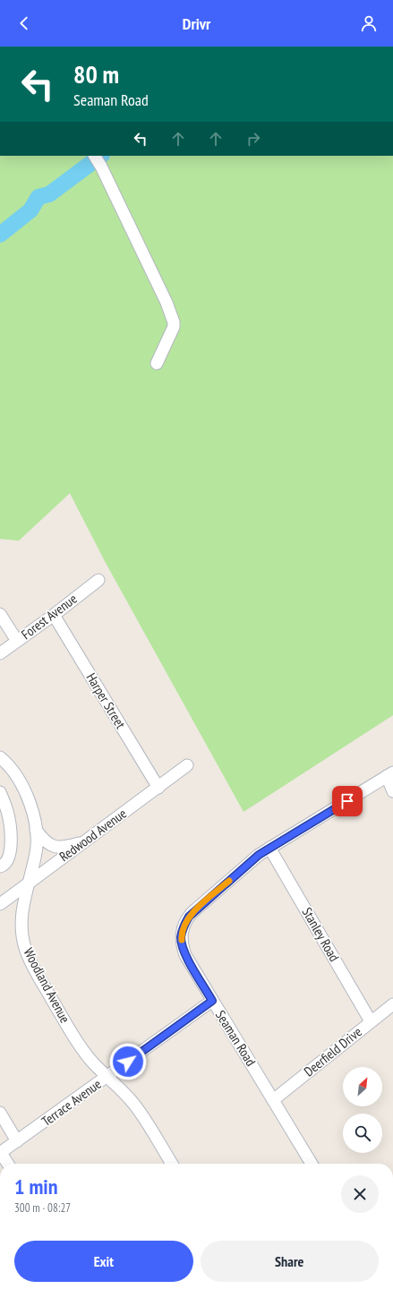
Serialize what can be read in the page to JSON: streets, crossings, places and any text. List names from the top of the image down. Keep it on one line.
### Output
{"streets":{"street":["Forest Avenue","Harper Street","Redwood Avenue","Stanley Road","Woodland Avenue","Seaman Road","Deerfield Drive","Terrace Avenue"]},"crossings":[["Forest Avenue","Harper Street"],["Harper Street","Redwood Avenue"],["Redwood Avenue","Woodland Avenue"],["Stanley Road","Seaman Road"],["Stanley Road","Deerfield Drive"],["Woodland Avenue","Terrace Avenue"],["Seaman Road","Deerfield Drive"],["Seaman Road","Terrace Avenue"]],"north":"top right","page":{"header":"Drivr","turn":["80 m","Seaman Road"],"heading":["1 min","300 m · 08:27"],"buttons":["Exit","Share"]}}
